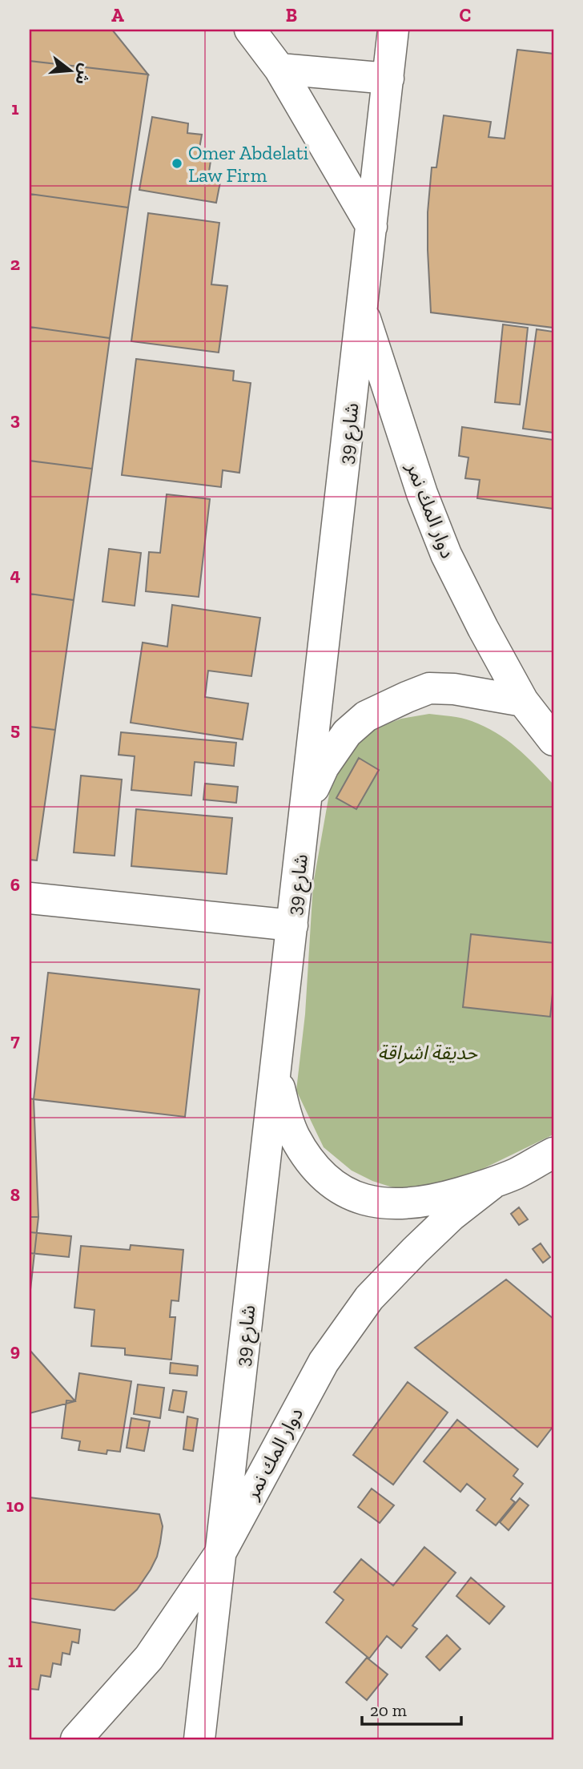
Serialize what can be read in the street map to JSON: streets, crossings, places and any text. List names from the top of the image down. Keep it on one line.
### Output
{"streets":{"street":["شارع 39","دوار المك نمر"]},"crossings":[["شارع 39","دوار المك نمر"]],"parks":["حديقة اشراقة"],"places":["Omer Abdelati Law Firm"],"scale_bar":"20 m","north":"right","grid":{"columns":["A","B","C"],"rows":["1","2","3","4","5","6","7","8","9","10","11"]}}
